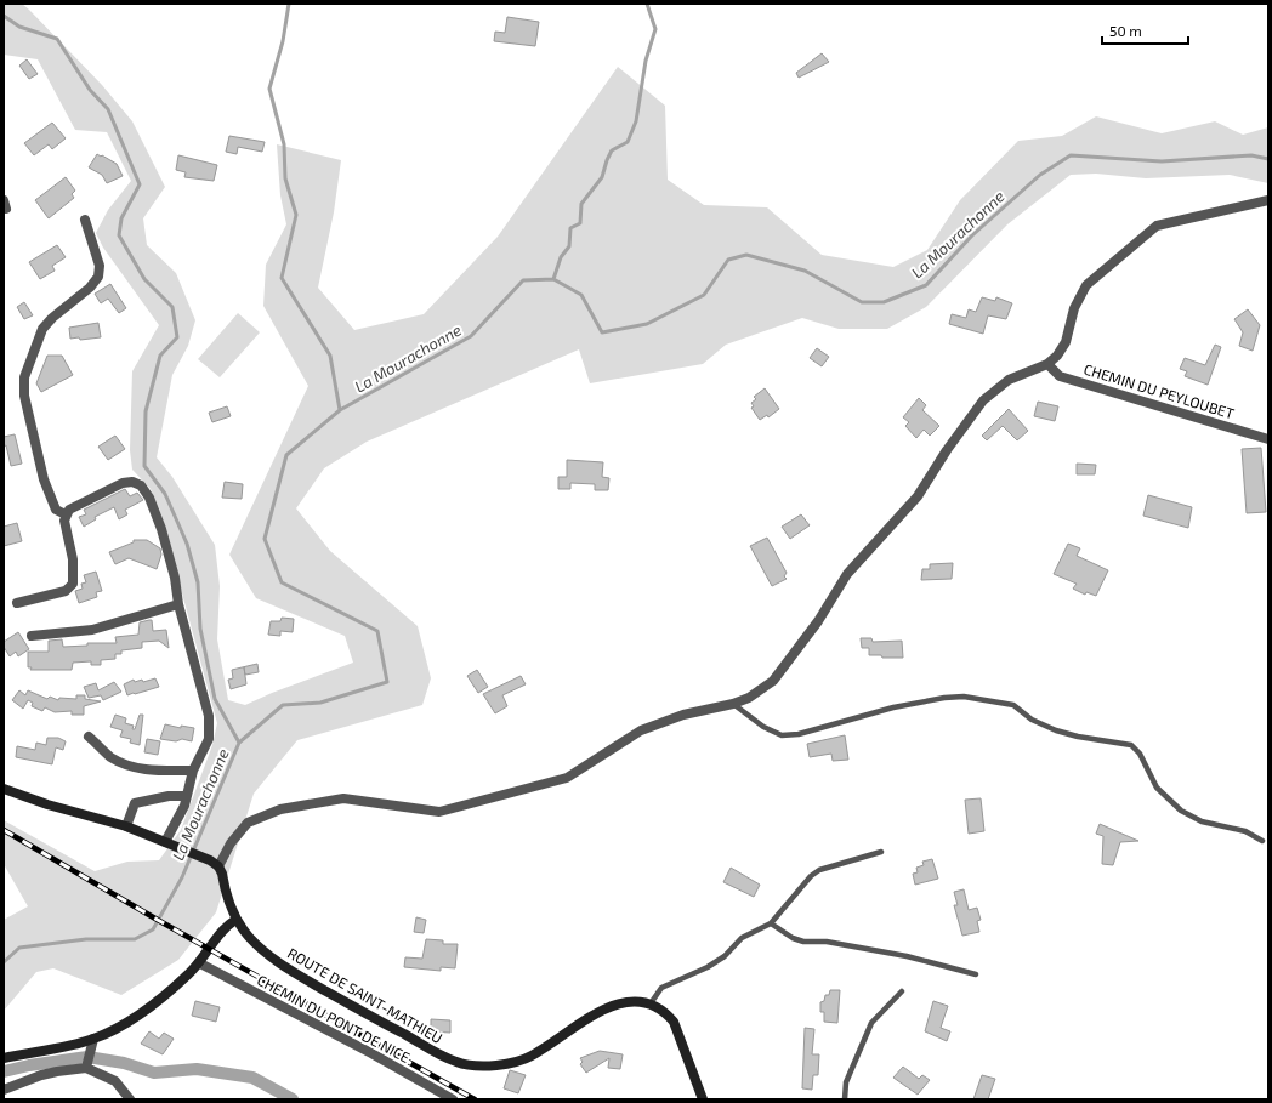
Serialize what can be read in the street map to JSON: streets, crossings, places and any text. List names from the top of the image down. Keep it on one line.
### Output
{"streets":{"street":["CHEMIN DU PEYLOUBET","ROUTE DE SAINT-MATHIEU","CHEMIN DU PONT DE NICE"]},"water":["La Mourachonne"],"scale_bar":"50 m"}
